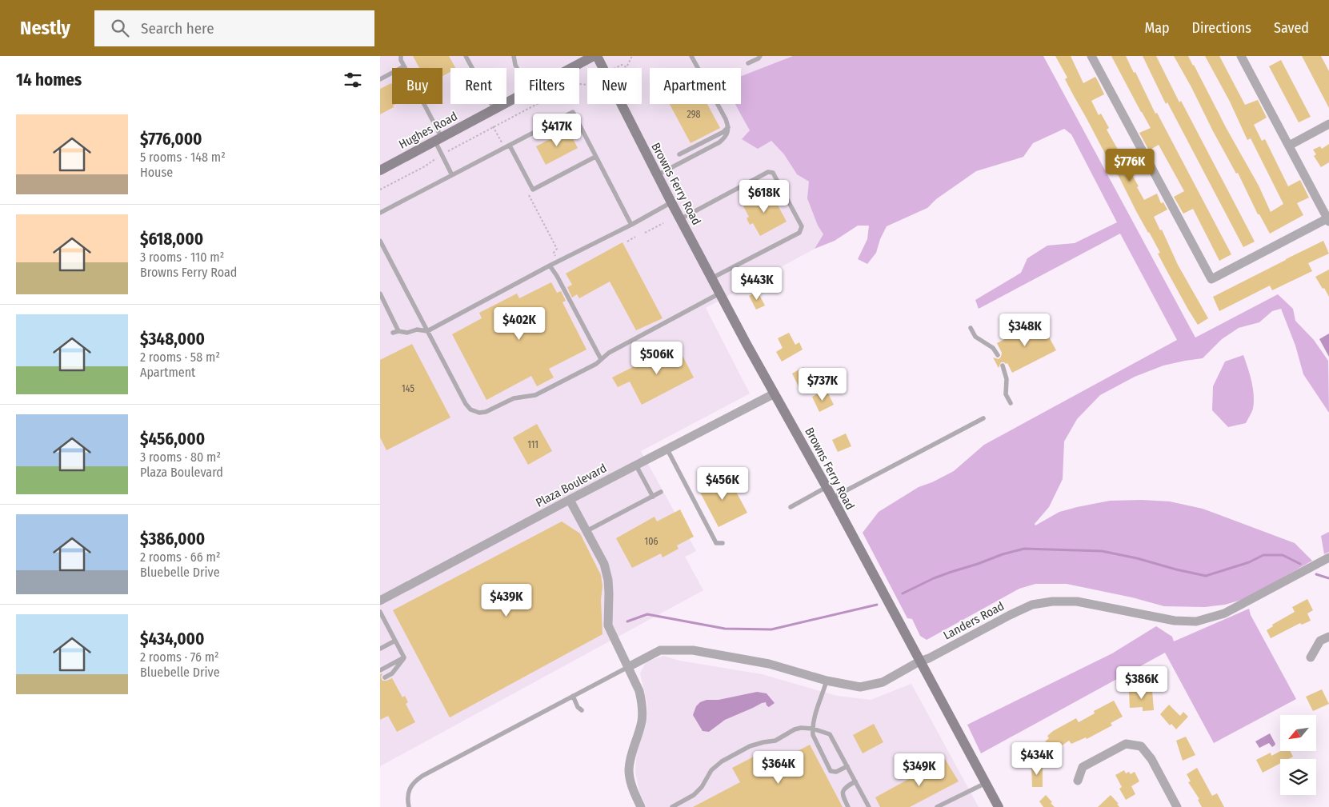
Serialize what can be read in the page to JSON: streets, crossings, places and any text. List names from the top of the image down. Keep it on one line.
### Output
{"streets":{"main road":["Hughes Road","Browns Ferry Road"],"street":["Plaza Boulevard","Landers Road"]},"crossings":[["Hughes Road","Browns Ferry Road"],["Browns Ferry Road","Plaza Boulevard"],["Browns Ferry Road","Landers Road"]],"house_numbers":["298","145","111","106"],"north":"bottom left","page":{"header":"Nestly","search":"Search here","nav":["Map","Directions","Saved"],"heading":"14 homes","chip":["Buy","Rent","Filters","New","Apartment"],"list":[{"name":"$776,000","note":"5 rooms · 148 m² · House"},{"name":"$618,000","note":"3 rooms · 110 m² · Browns Ferry Road"},{"name":"$348,000","note":"2 rooms · 58 m² · Apartment"},{"name":"$456,000","note":"3 rooms · 80 m² · Plaza Boulevard"},{"name":"$386,000","note":"2 rooms · 66 m² · Bluebelle Drive"},{"name":"$434,000","note":"2 rooms · 76 m² · Bluebelle Drive"}],"price":["$417K","$776K","$618K","$443K","$402K","$348K","$506K","$737K","$456K","$439K","$386K","$434K","$364K","$349K"]}}
